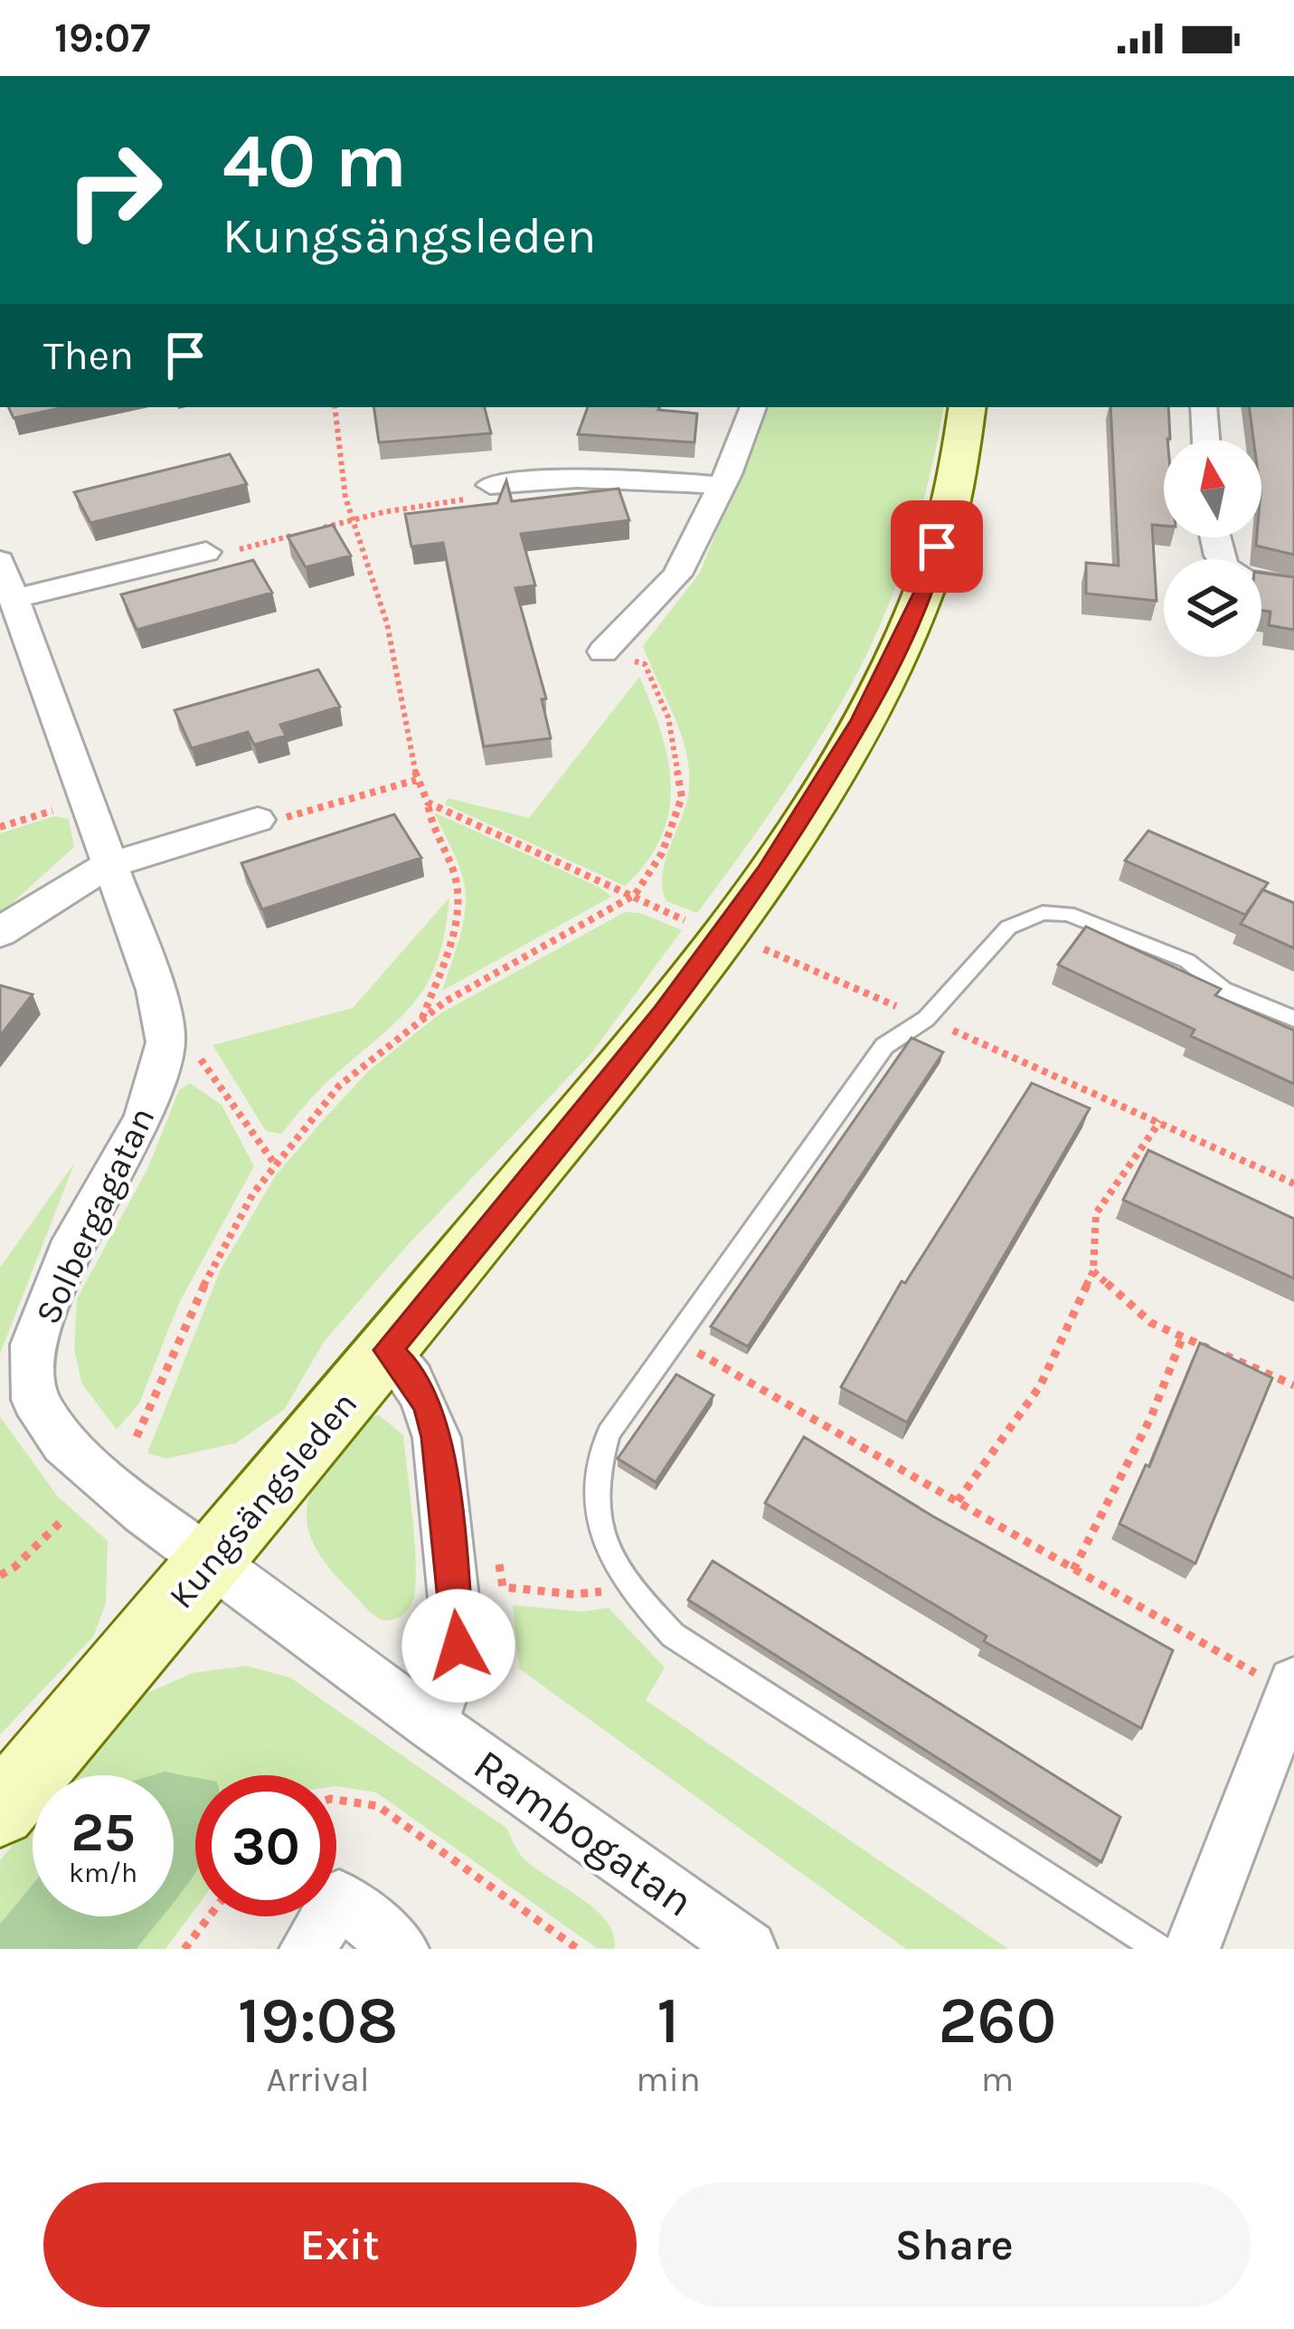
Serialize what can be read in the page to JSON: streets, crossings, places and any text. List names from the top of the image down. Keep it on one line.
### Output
{"streets":{"main road":["Kungsängsleden"],"street":["Solbergagatan","Rambogatan"]},"crossings":[["Solbergagatan","Kungsängsleden"],["Solbergagatan","Rambogatan"],["Kungsängsleden","Rambogatan"]],"north":"top","page":{"status":"19:07","turn":["40 m","Kungsängsleden"],"then":"Then","speed":"25 km/h","limit":"30","eta":["19:08","Arrival","1","min","260","m"],"buttons":["Exit","Share"]}}
